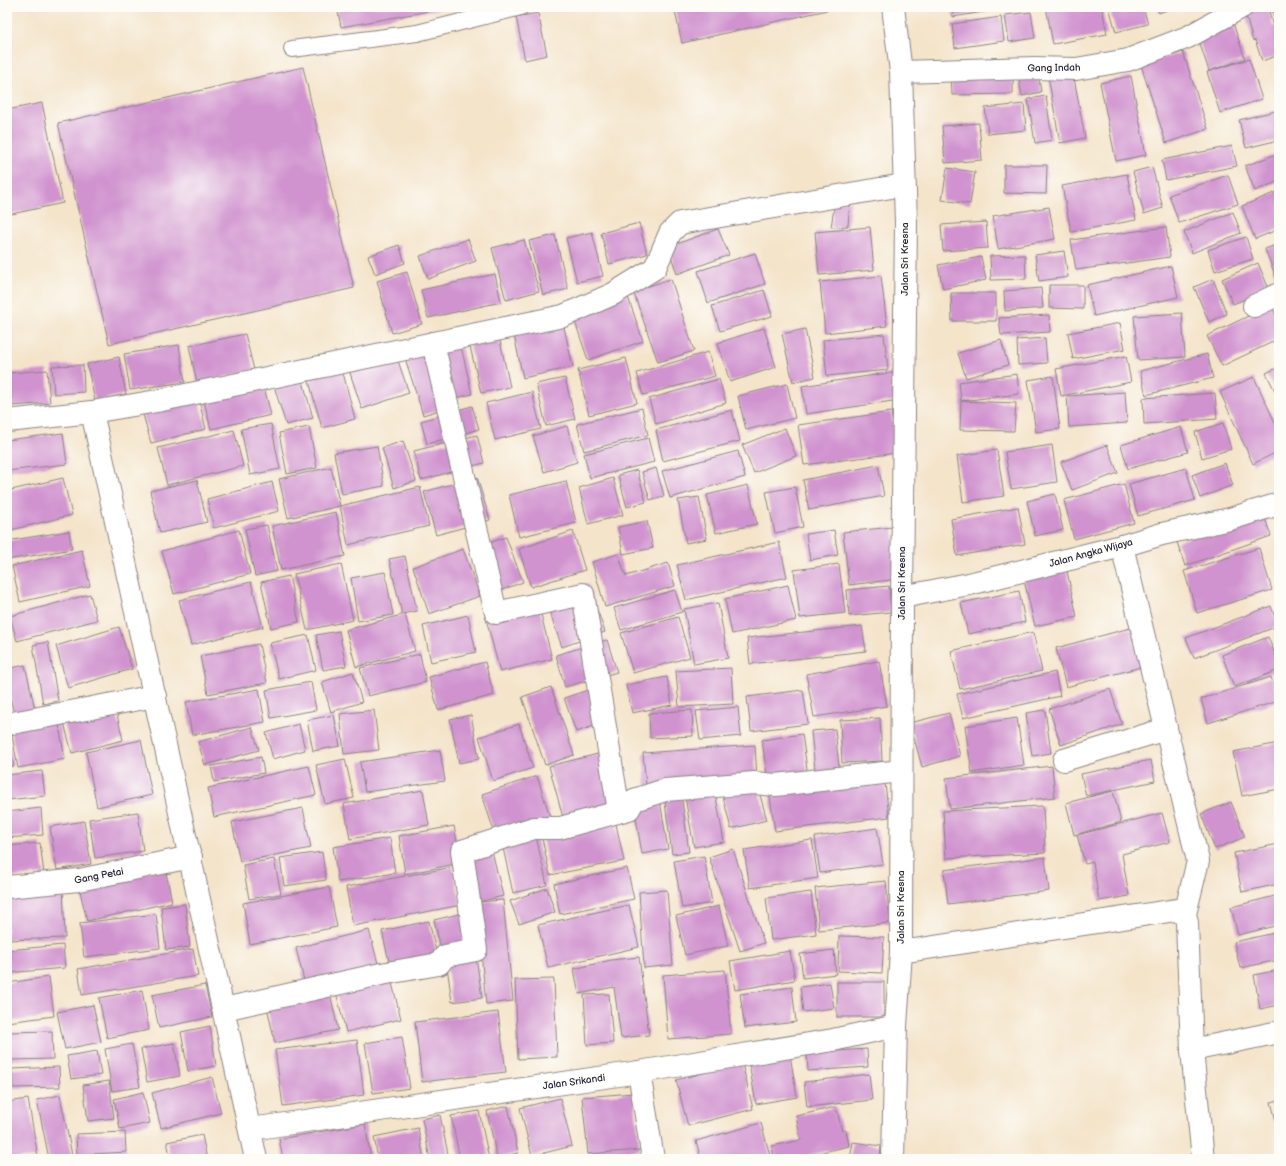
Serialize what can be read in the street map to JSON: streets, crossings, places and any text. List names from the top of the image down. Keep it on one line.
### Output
{"streets":{"street":["Gang Indah","Jalan Sri Kresna","Jalan Angka Wijaya","Gang Petai","Jalan Srikandi"]},"crossings":[["Gang Indah","Jalan Sri Kresna"],["Jalan Sri Kresna","Jalan Angka Wijaya"],["Jalan Sri Kresna","Jalan Srikandi"]]}
